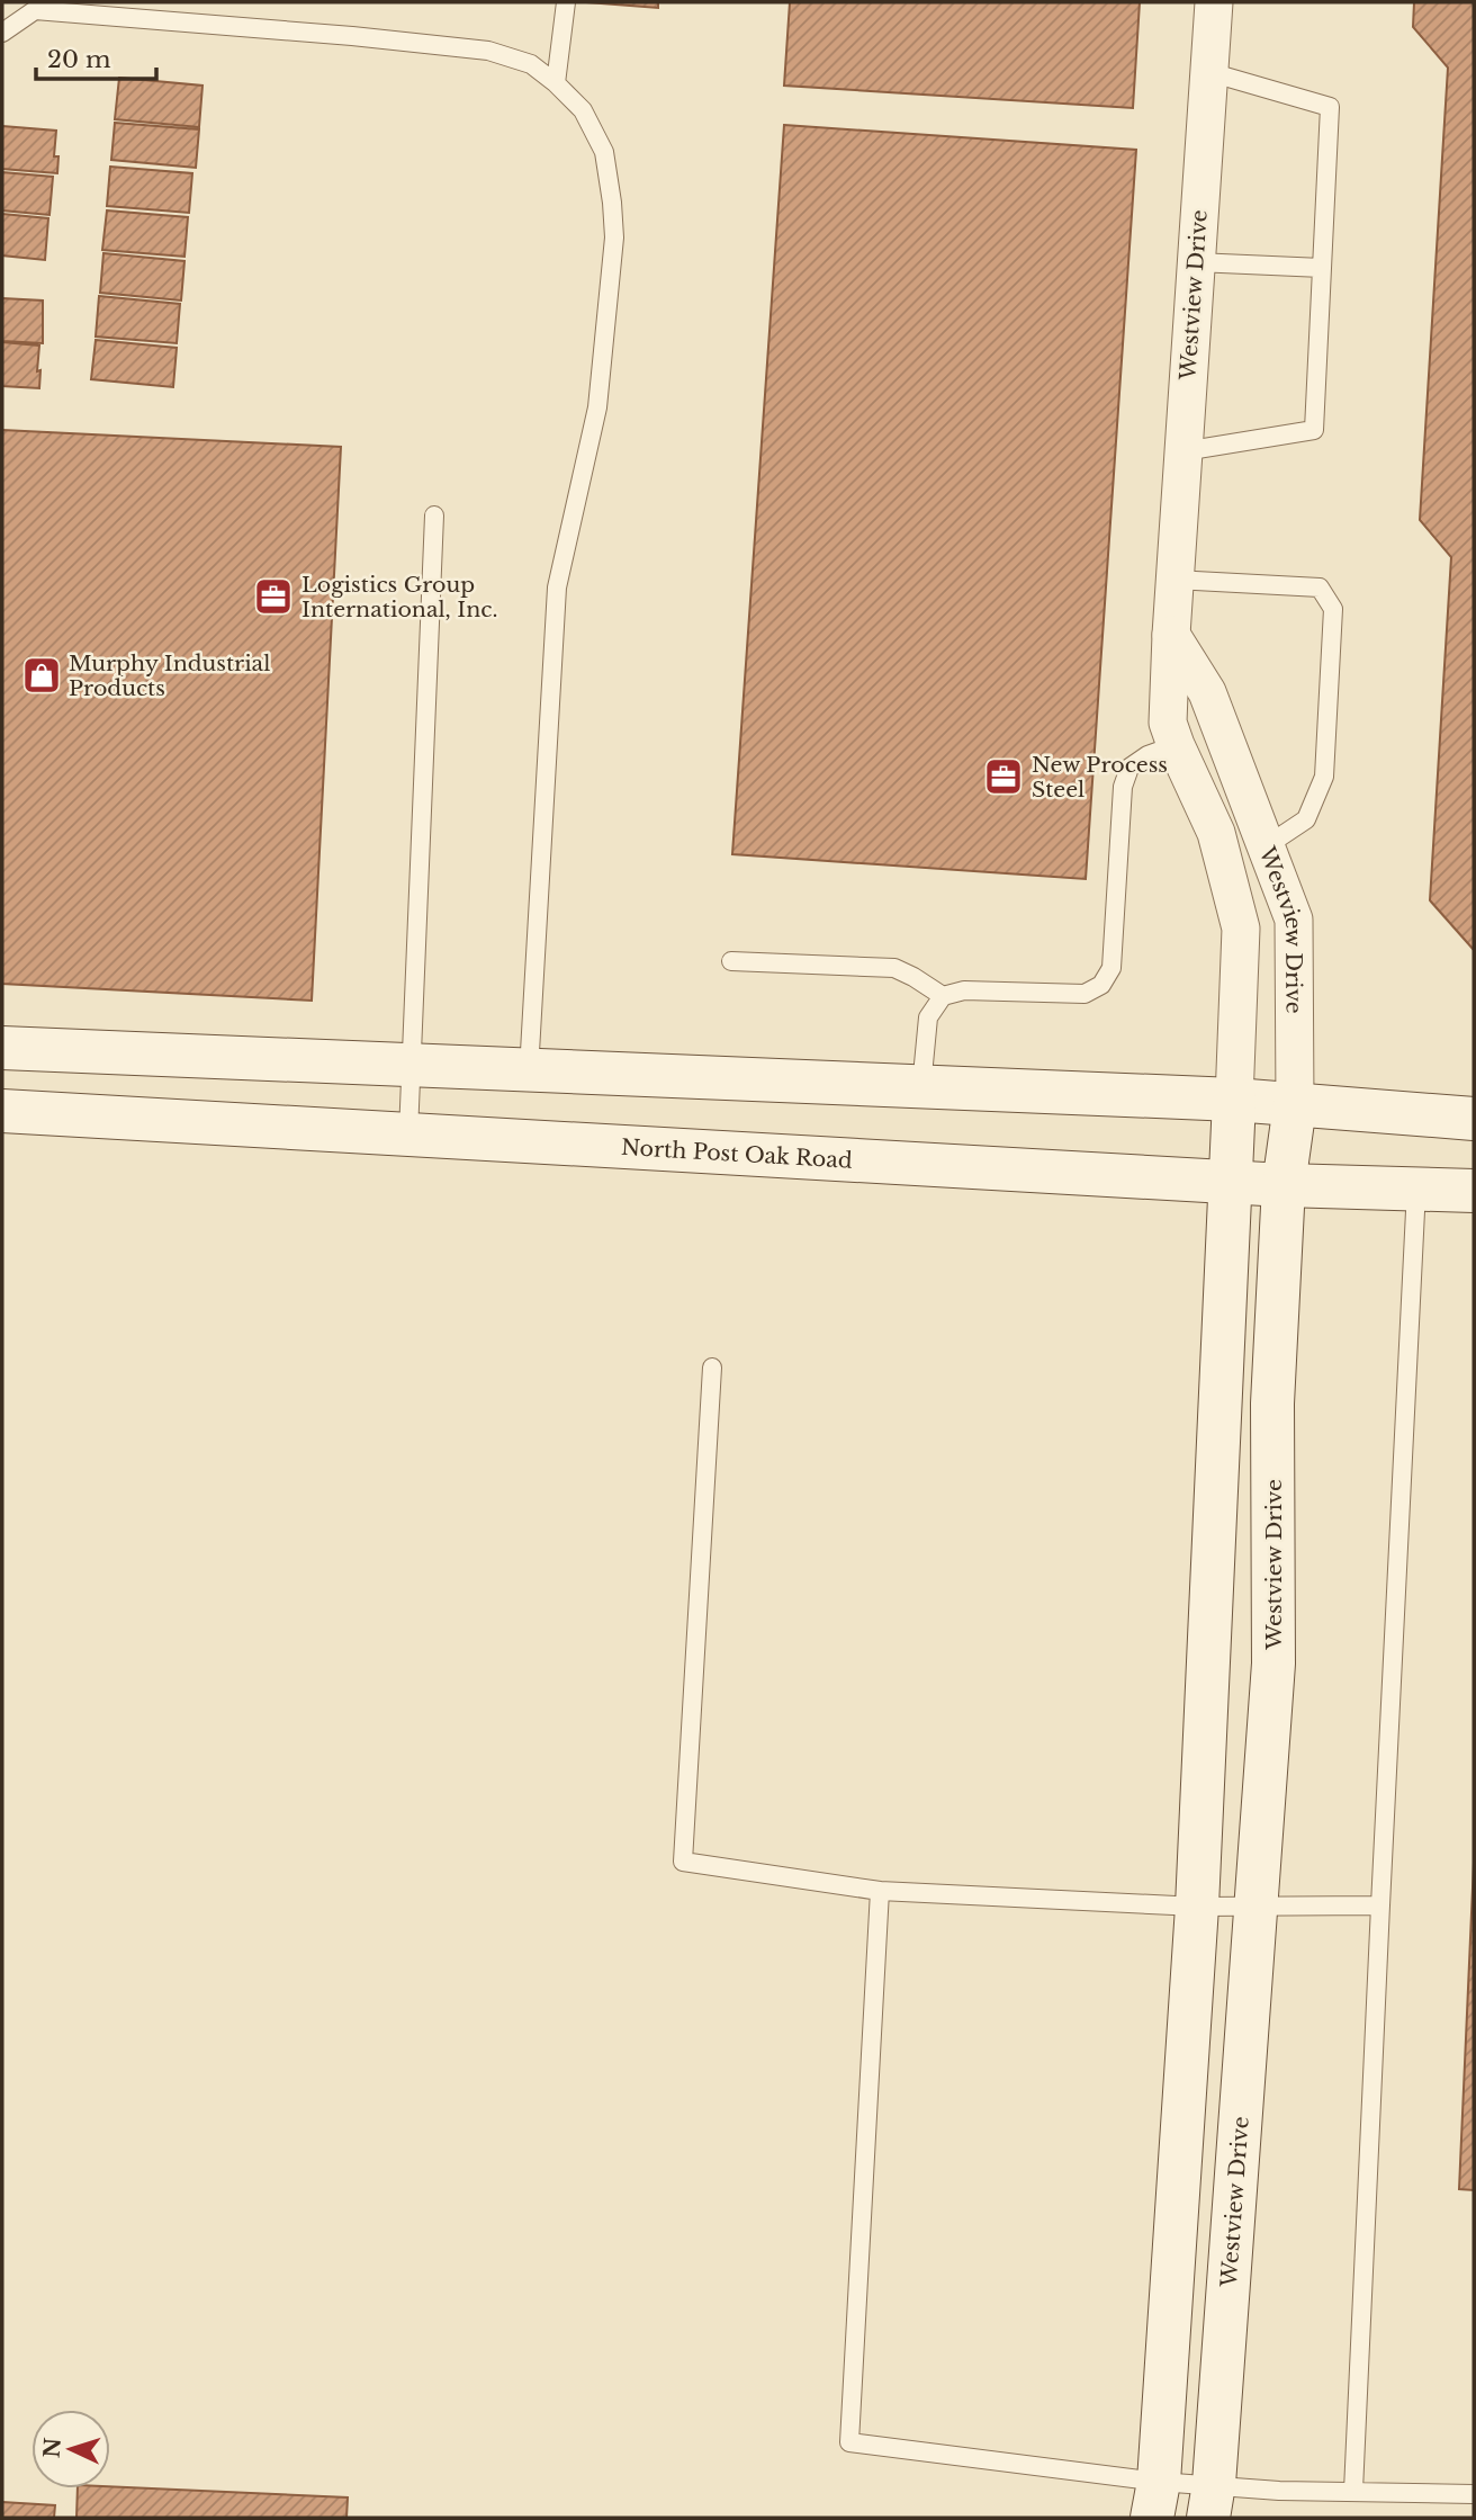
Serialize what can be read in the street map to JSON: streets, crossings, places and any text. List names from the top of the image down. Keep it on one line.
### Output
{"streets":{"main road":["Westview Drive","North Post Oak Road"]},"crossings":[["Westview Drive","North Post Oak Road"]],"places":{"office":["Logistics Group International, Inc.","New Process Steel"],"shop":["Murphy Industrial Products"]},"scale_bar":"20 m","north":"left"}
